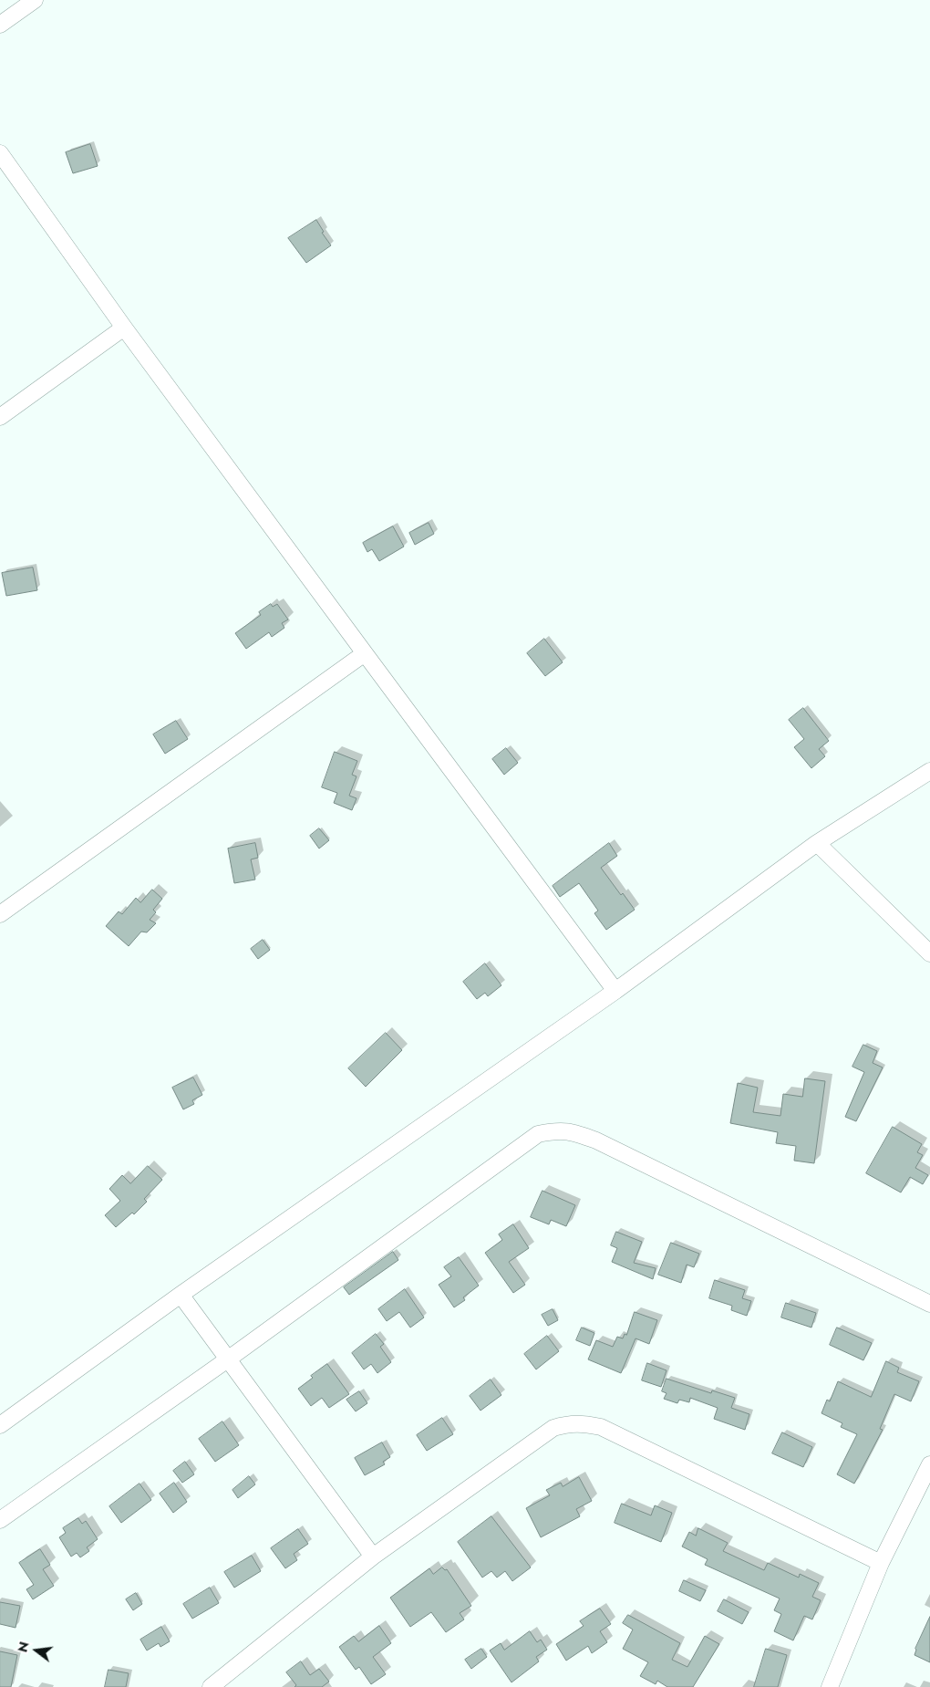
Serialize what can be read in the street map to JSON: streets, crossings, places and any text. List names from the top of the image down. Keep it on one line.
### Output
{"north":"left"}
